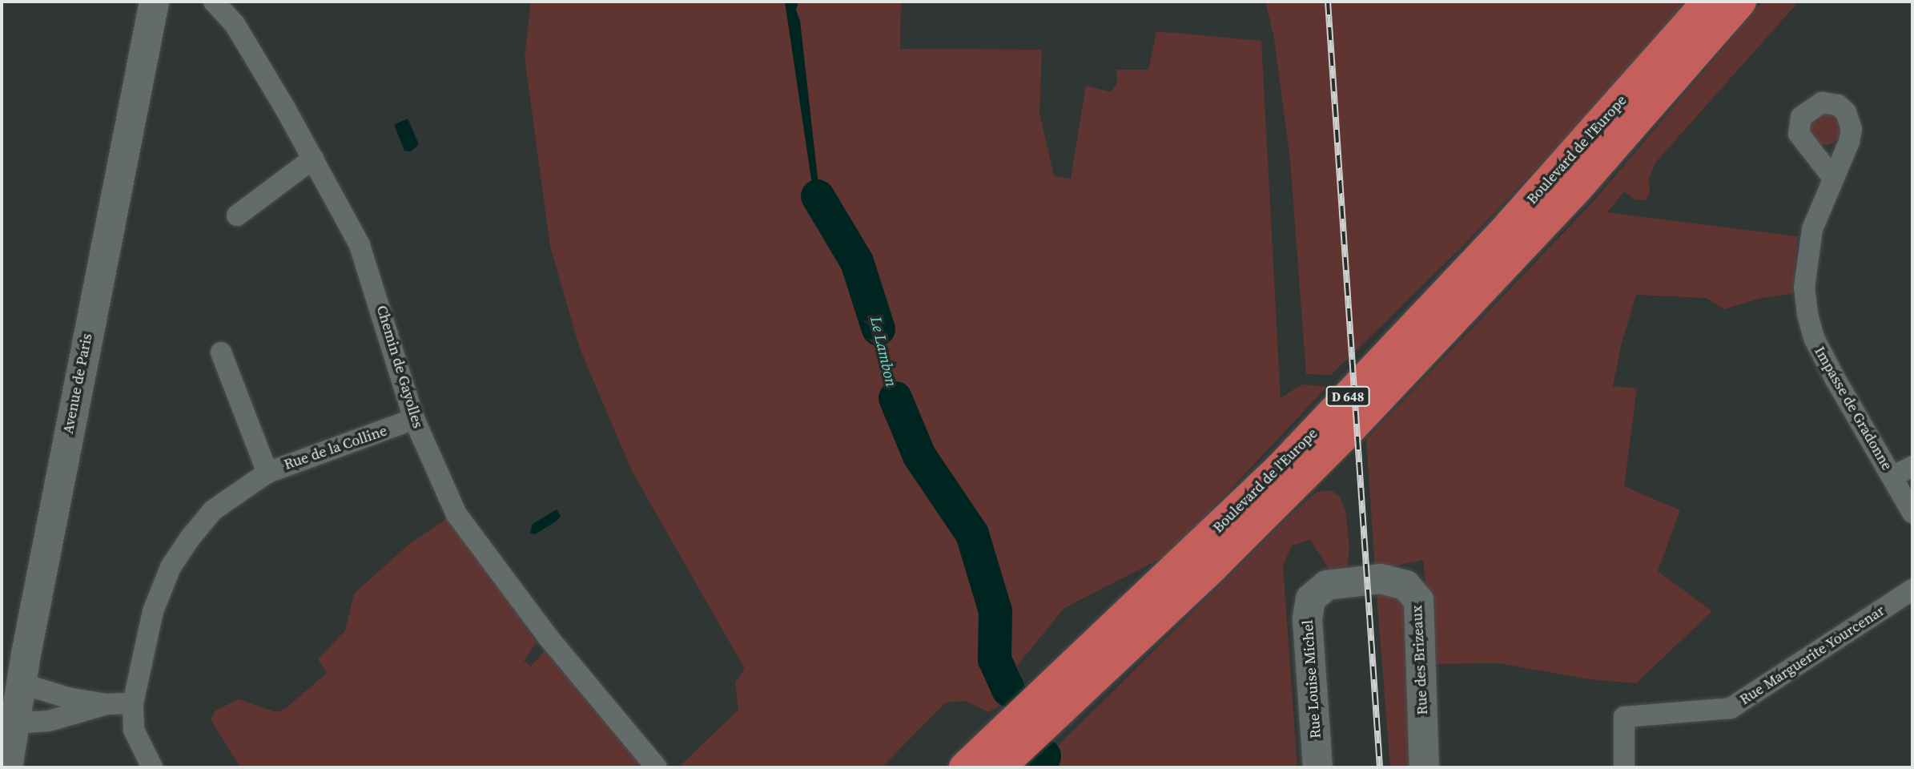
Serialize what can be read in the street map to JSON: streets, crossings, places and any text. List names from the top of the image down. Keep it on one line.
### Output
{"streets":{"highway":["Boulevard de l'Europe","D 648"],"main road":["Avenue de Paris","Rue des Brizeaux","Rue Louise Michel"],"street":["Chemin de Gayolles","Impasse de Gradonne","Rue de la Colline","Rue Marguerite Yourcenar"]},"crossings":[["Chemin de Gayolles","Rue de la Colline"],["Rue des Brizeaux","Rue Louise Michel"]],"water":["Le Lambon"]}
